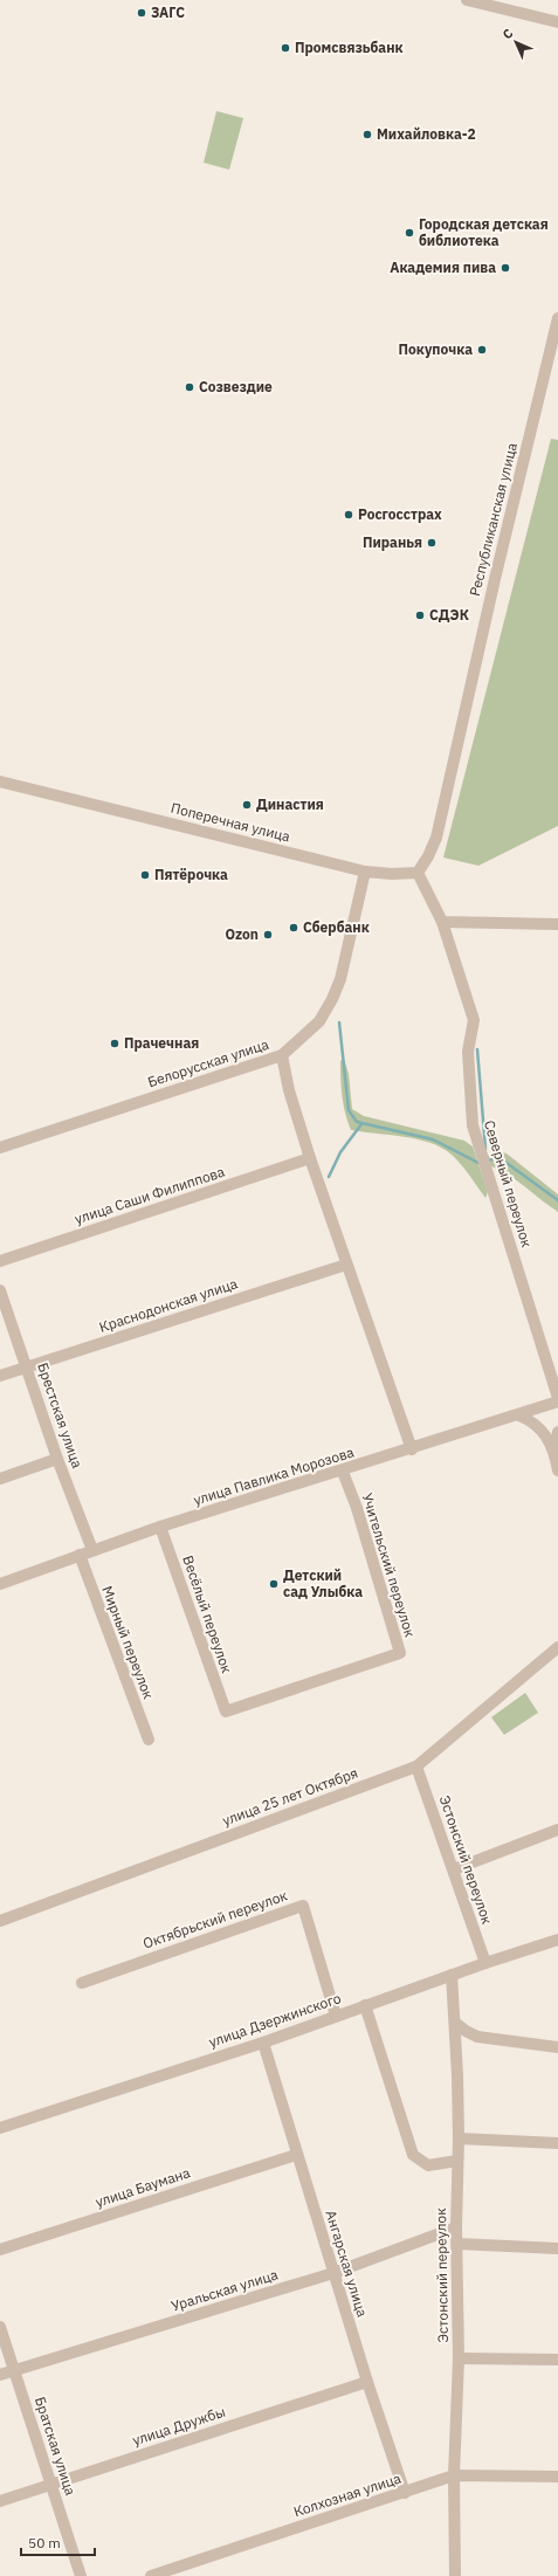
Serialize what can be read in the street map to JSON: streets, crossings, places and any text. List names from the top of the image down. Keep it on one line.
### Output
{"streets":{"street":["Республиканская улица","Поперечная улица","Белорусская улица","Северный переулок","улица Саши Филиппова","Краснодонская улица","Брестская улица","улица Павлика Морозова","Учительский переулок","Весёлый переулок","Мирный переулок","улица 25 лет Октября","Эстонский переулок","Октябрьский переулок","улица Дзержинского","улица Баумана","Ангарская улица","Уральская улица","улица Дружбы","Братская улица","Колхозная улица"]},"crossings":[["Республиканская улица","Поперечная улица"],["Республиканская улица","Северный переулок"],["Поперечная улица","Белорусская улица"],["Поперечная улица","Северный переулок"],["Краснодонская улица","Брестская улица"],["Брестская улица","улица Павлика Морозова"],["улица Павлика Морозова","Учительский переулок"],["улица Павлика Морозова","Весёлый переулок"],["улица Павлика Морозова","Мирный переулок"],["Учительский переулок","Весёлый переулок"],["улица 25 лет Октября","Эстонский переулок"],["Эстонский переулок","улица Дзержинского"],["Эстонский переулок","Уральская улица"],["Эстонский переулок","Колхозная улица"],["Октябрьский переулок","улица Дзержинского"],["улица Дзержинского","Ангарская улица"],["улица Баумана","Ангарская улица"],["Ангарская улица","Уральская улица"],["Ангарская улица","улица Дружбы"],["Ангарская улица","Колхозная улица"],["Уральская улица","Братская улица"],["улица Дружбы","Братская улица"]],"places":["ЗАГС","Промсвязьбанк","Михайловка-2","Городская детская библиотека","Академия пива","Покупочка","Созвездие","Росгосстрах","Пиранья","СДЭК","Династия","Пятёрочка","Сбербанк","Ozon","Прачечная","Детский сад Улыбка"],"scale_bar":"50 m","north":"top left"}
